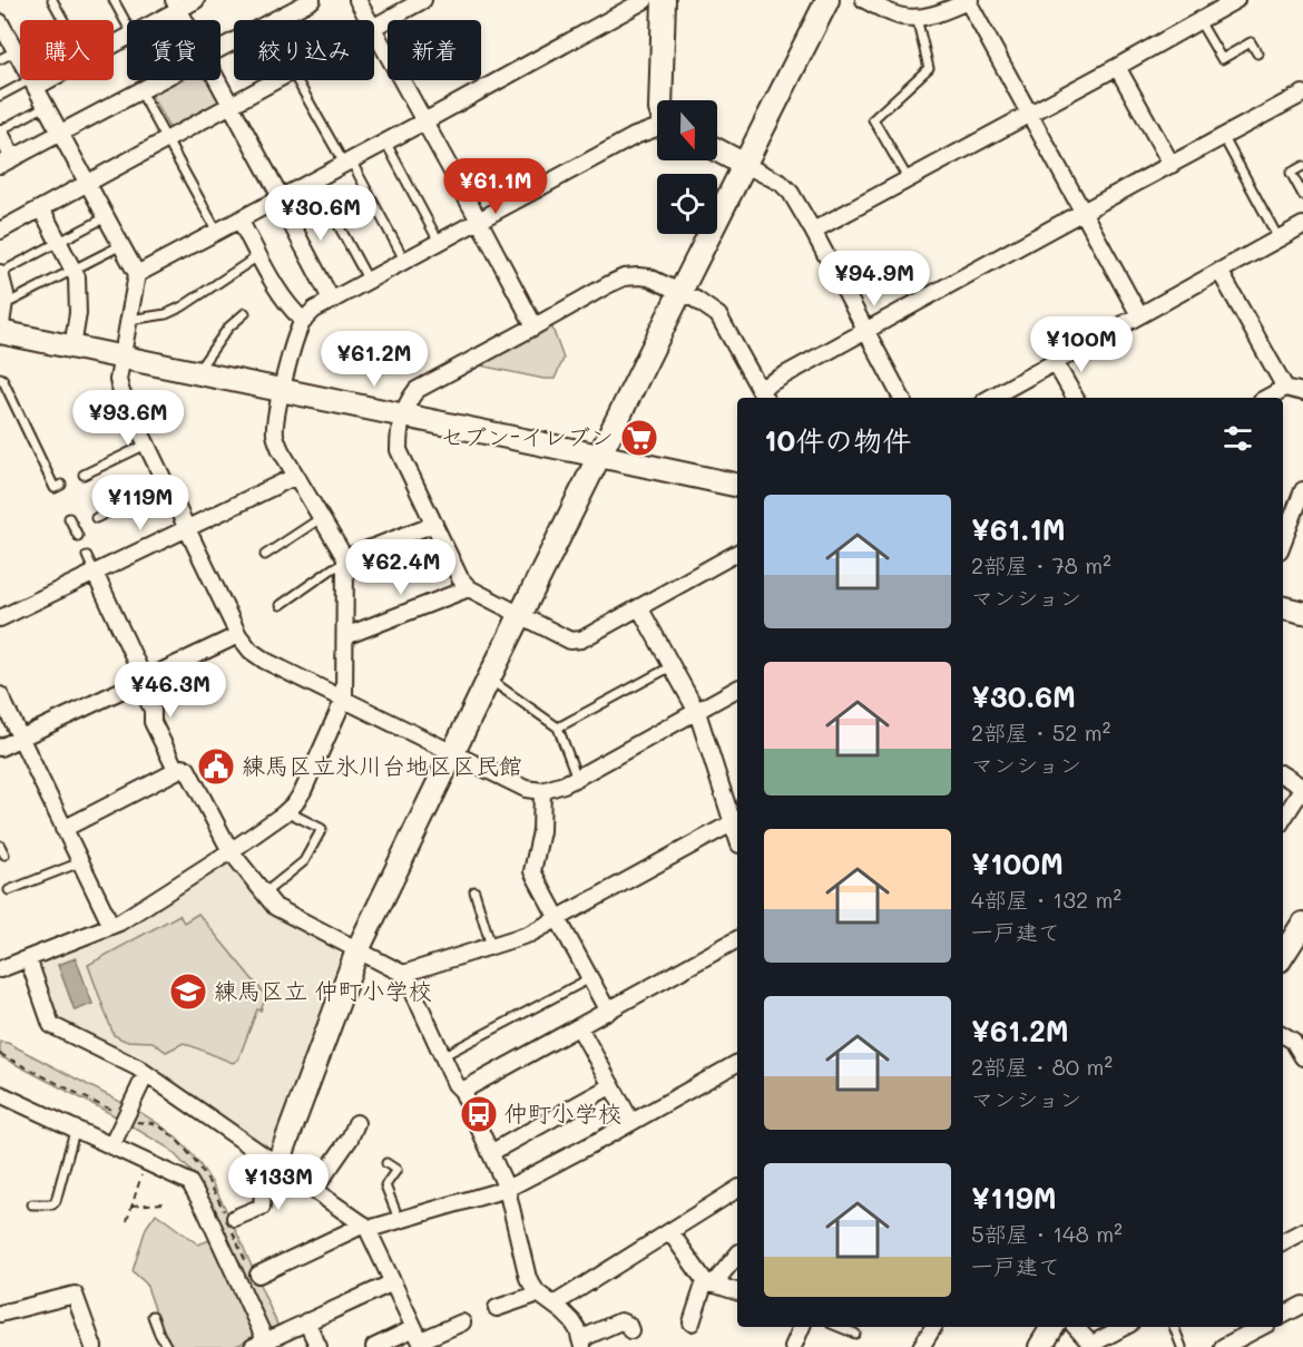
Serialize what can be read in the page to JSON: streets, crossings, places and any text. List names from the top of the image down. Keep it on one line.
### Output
{"places":{"supermarket":["セブン-イレブン"],"public building":["練馬区立氷川台地区区民館"],"school or university":["練馬区立 仲町小学校"],"bus stop":["仲町小学校"]},"north":"bottom","page":{"chip":["購入","賃貸","絞り込み","新着"],"price":["¥61.1M","¥30.6M","¥94.9M","¥100M","¥61.2M","¥93.6M","¥119M","¥62.4M","¥46.3M","¥133M"],"heading":"10件の物件","list":[{"name":"¥61.1M","note":"2部屋 · 78 m² · マンション"},{"name":"¥30.6M","note":"2部屋 · 52 m² · マンション"},{"name":"¥100M","note":"4部屋 · 132 m² · 一戸建て"},{"name":"¥61.2M","note":"2部屋 · 80 m² · マンション"},{"name":"¥119M","note":"5部屋 · 148 m² · 一戸建て"}]}}
